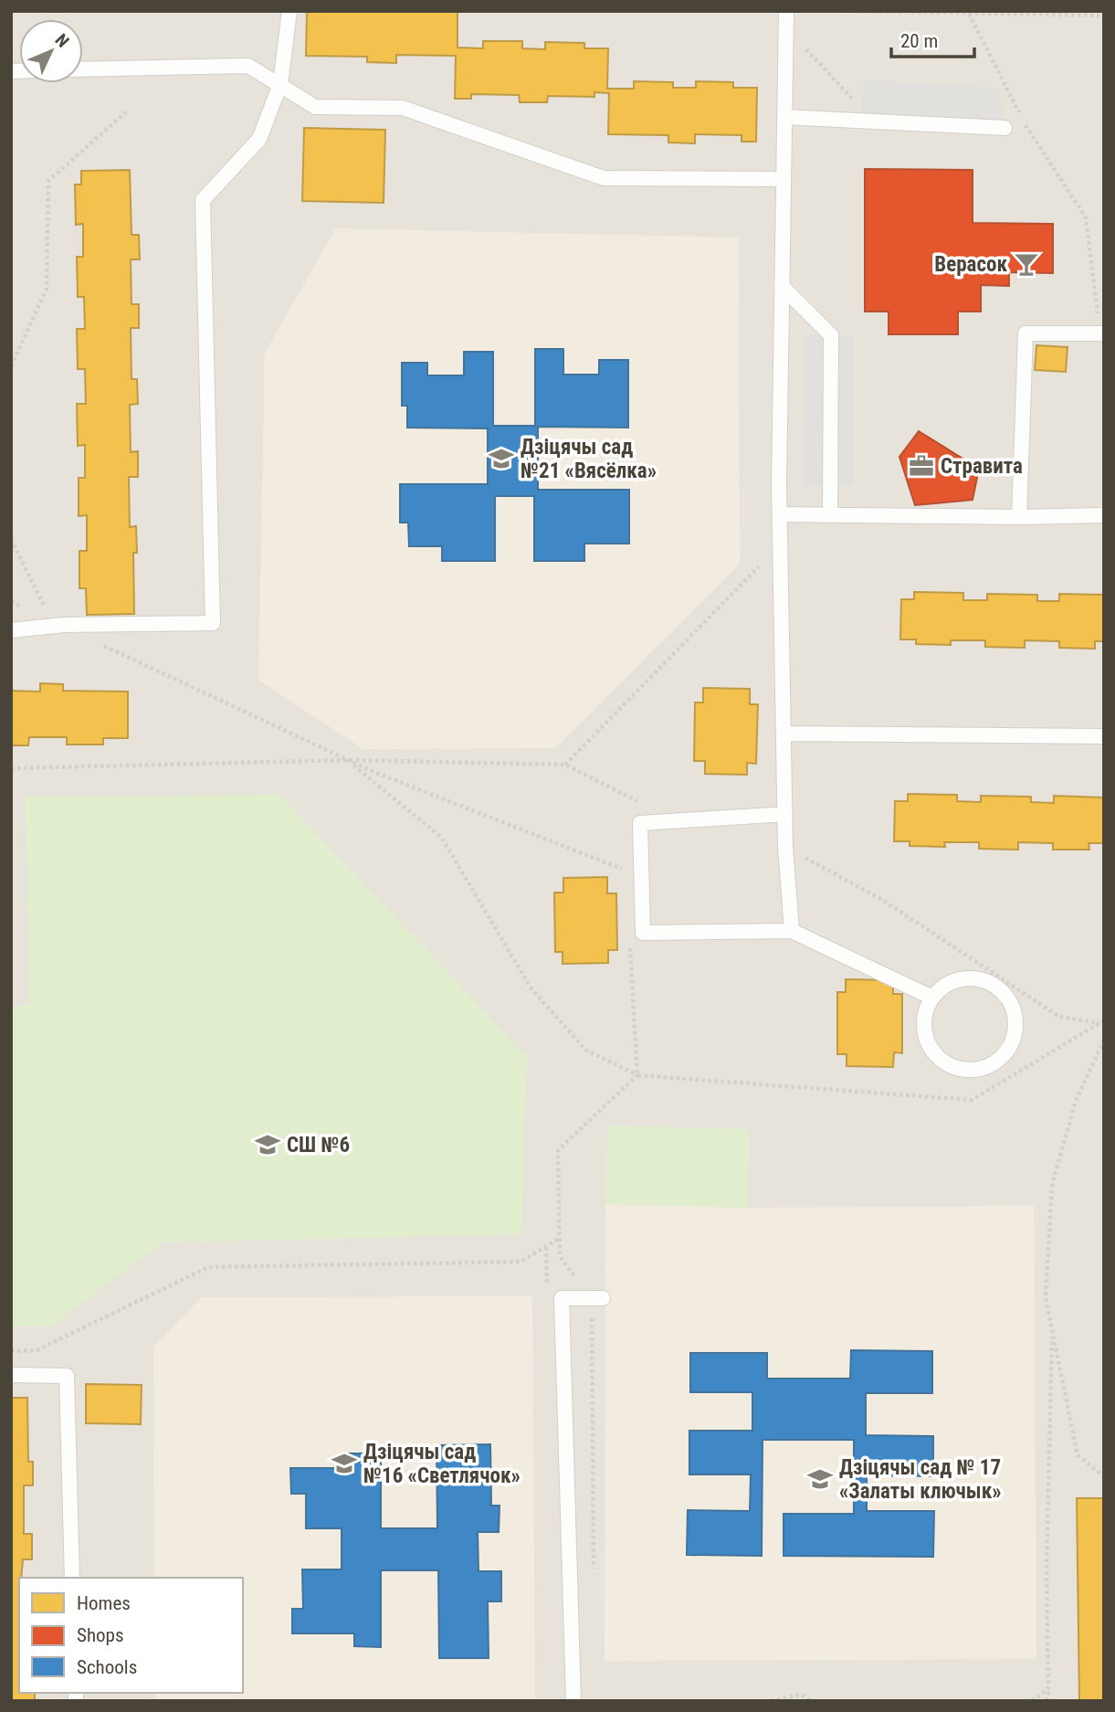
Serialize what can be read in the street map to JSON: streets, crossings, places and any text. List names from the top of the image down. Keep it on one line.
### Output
{"places":{"bar":["Верасок"],"school or university":["Дзіцячы сад №21 «Вясёлка»","СШ №6","Дзіцячы сад №16 «Светлячок»","Дзіцячы сад № 17 «Залаты ключык»"],"office":["Стравита"]},"legend":["Homes","Shops","Schools"],"scale_bar":"20 m","north":"top right"}
